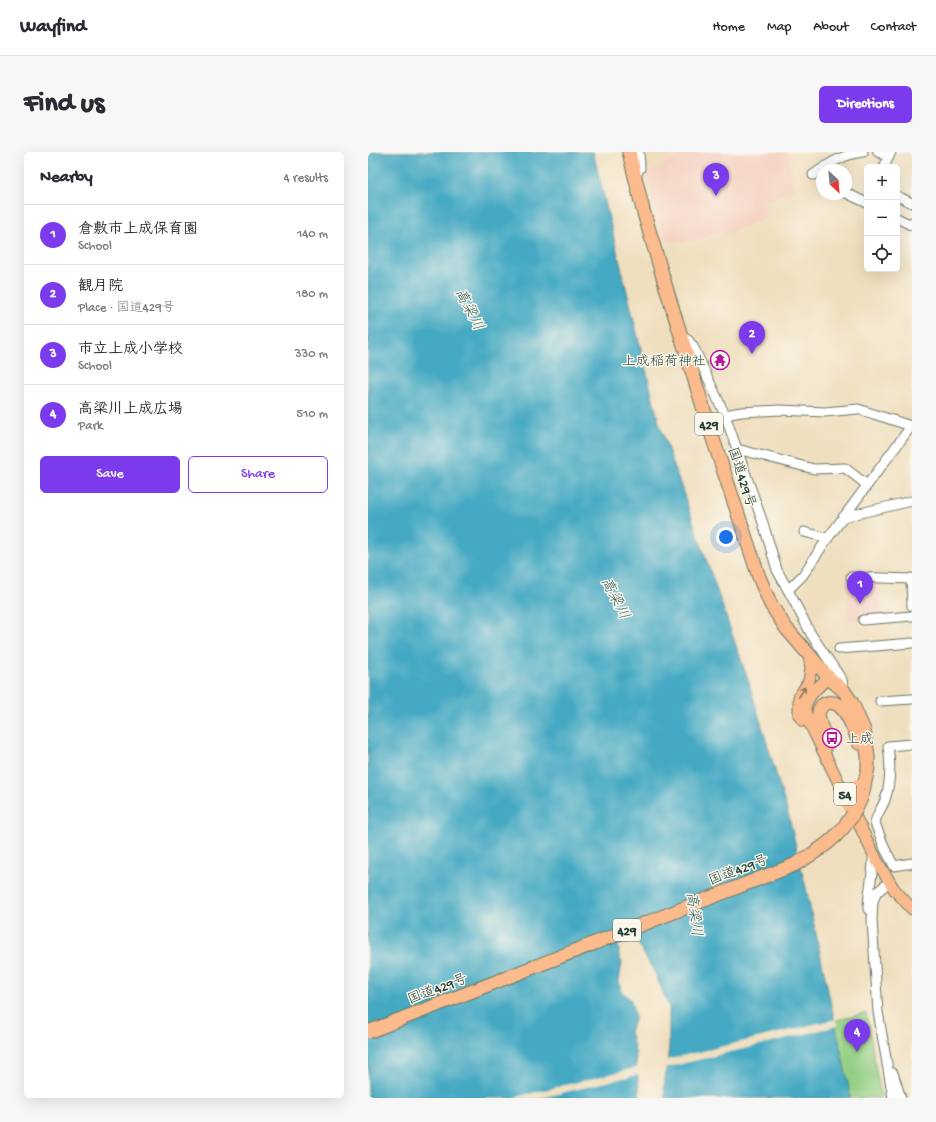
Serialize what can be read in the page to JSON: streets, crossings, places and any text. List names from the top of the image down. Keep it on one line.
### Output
{"streets":{"highway":["429","国道429号"],"main road":["54"]},"crossings":[["国道429号","54"]],"water":["高梁川"],"places":{"temple":["上成稲荷神社"],"bus stop":["上成"]},"north":"bottom right","page":{"header":"Wayfind","nav":["Home","Map","About","Contact"],"buttons":["Directions",["Save","Share"]],"title":"Find us","heading":["Nearby","4 results"],"pins":["3","2","1","4"],"map_buttons":["+","−"],"list":[{"mark":"1","name":"倉敷市上成保育園","note":"School","value":"140 m"},{"mark":"2","name":"観月院","note":"Place · 国道429号","value":"180 m"},{"mark":"3","name":"市立上成小学校","note":"School","value":"330 m"},{"mark":"4","name":"高梁川上成広場","note":"Park","value":"510 m"}]}}
